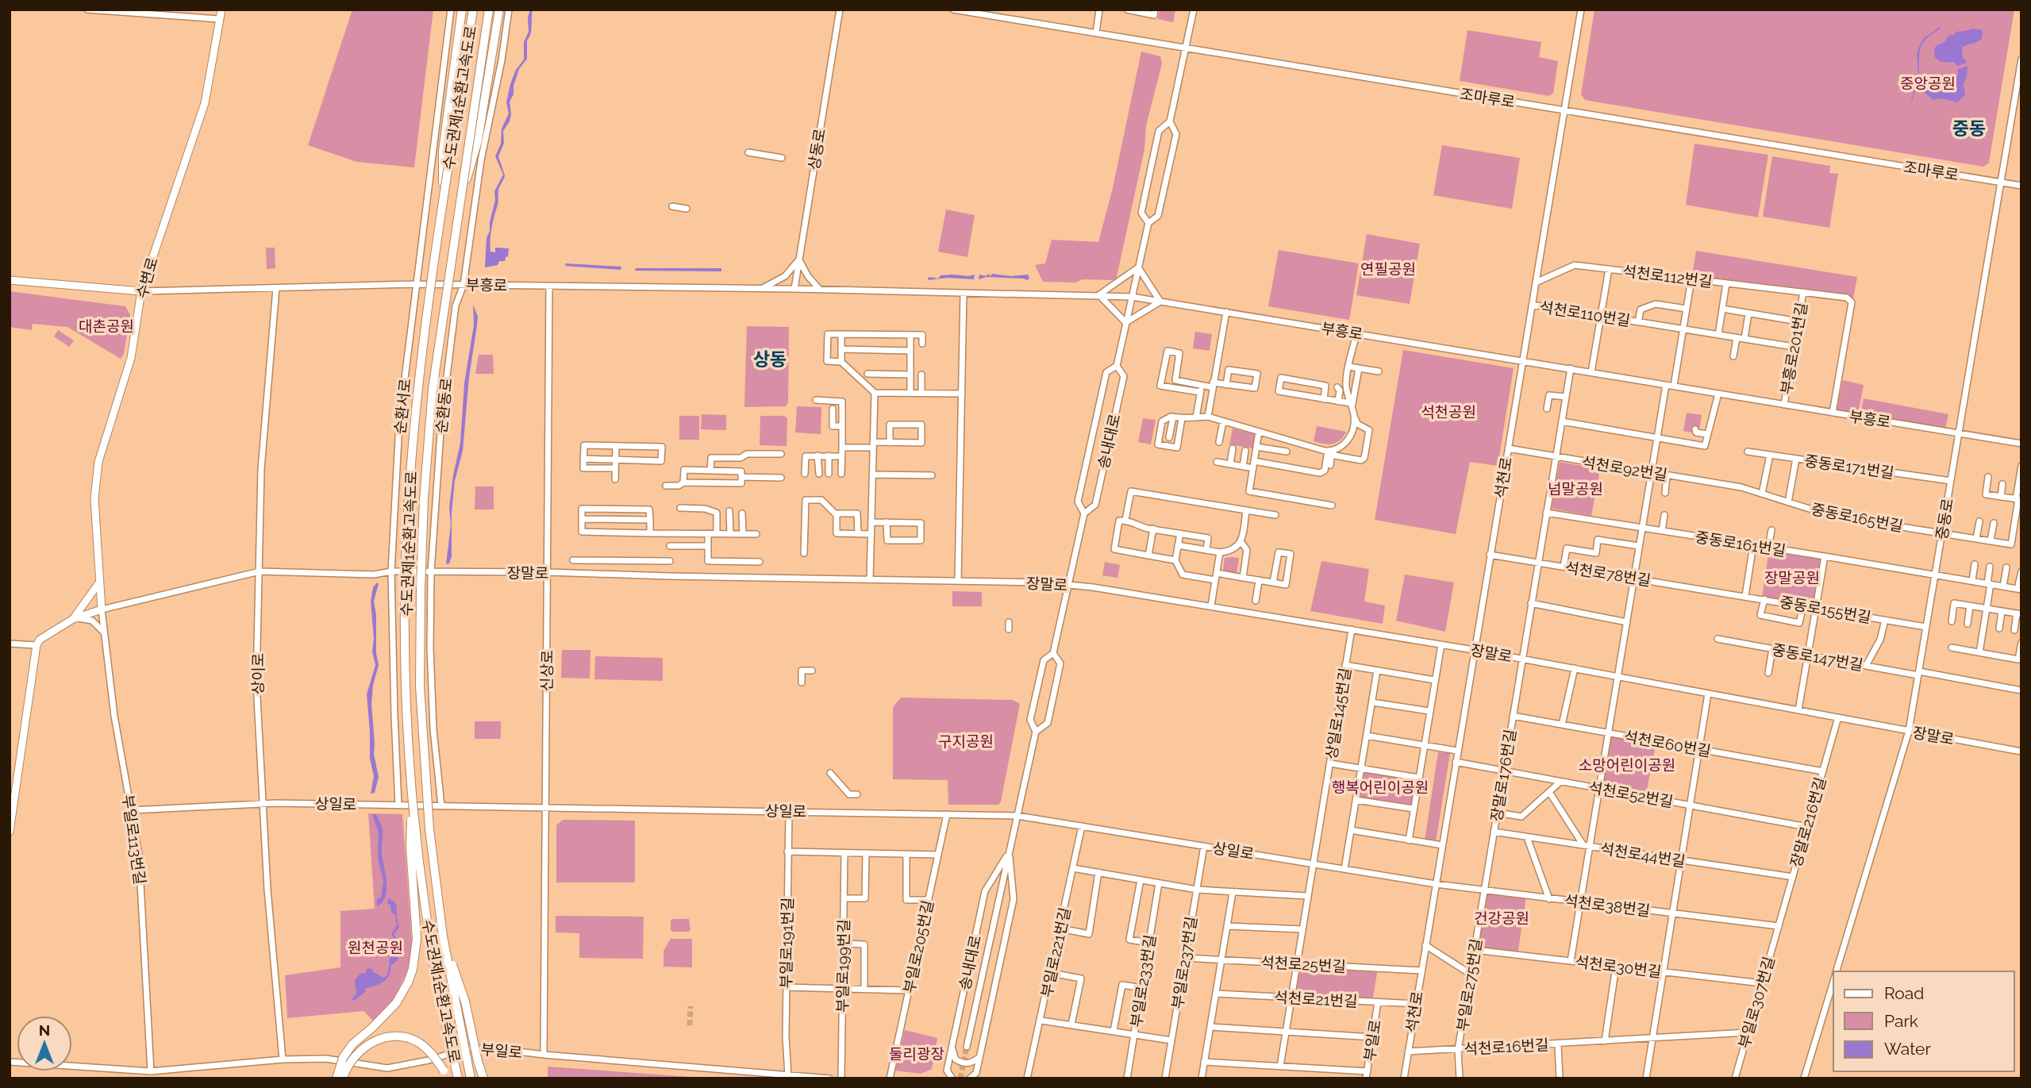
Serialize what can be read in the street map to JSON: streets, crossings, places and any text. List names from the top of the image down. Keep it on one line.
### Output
{"streets":{"highway":["수도권제1순환고속도로"],"main road":["수변로","부흥로"],"street":["조마루로","상동로","석천로112번길","석천로110번길","부흥로201번길","순환동로","순환서로","송내대로","중동로171번길","석천로92번길","석천로","중동로165번길","중동로","중동로161번길","장말로","석천로78번길","중동로155번길","중동로147번길","신상로","상이로","상일로145번길","석천로60번길","장말로176번길","석천로52번길","상일로","장말로216번길","부일로113번길","석천로44번길","석천로38번길","부일로191번길","부일로205번길","부일로221번길","부일로237번길","석천로25번길","부일로199번길","석천로30번길","부일로233번길","부일로275번길","석천로21번길","부일로307번길","부일로","석천로16번길"]},"crossings":[["조마루로","송내대로"],["조마루로","석천로"],["조마루로","중동로"],["상동로","부흥로"],["석천로112번길","부흥로"],["석천로112번길","부흥로201번길"],["석천로112번길","석천로"],["수변로","부흥로"],["수변로","장말로"],["수변로","부일로113번길"],["부흥로","부흥로201번길"],["부흥로","순환동로"],["부흥로","순환서로"],["부흥로","송내대로"],["부흥로","석천로"],["부흥로","중동로"],["부흥로","신상로"],["부흥로","상이로"],["부흥로","장말로176번길"],["석천로110번길","부흥로201번길"],["석천로110번길","석천로"],["순환동로","장말로"],["순환동로","상일로"],["순환서로","장말로"],["순환서로","상일로"],["송내대로","장말로"],["송내대로","상일로"],["중동로171번길","중동로"],["석천로92번길","석천로"],["석천로92번길","중동로165번길"],["석천로92번길","장말로176번길"],["석천로","장말로"],["석천로","석천로78번길"],["석천로","석천로52번길"],["석천로","상일로"],["석천로","석천로38번길"],["석천로","석천로25번길"],["석천로","석천로21번길"],["석천로","석천로16번길"],["중동로165번길","중동로"],["중동로","중동로161번길"],["중동로","장말로"],["중동로","중동로155번길"],["중동로","중동로147번길"],["중동로161번길","장말로176번길"],["장말로","신상로"],["장말로","상이로"],["장말로","상일로145번길"],["장말로","장말로176번길"],["장말로","장말로216번길"],["장말로","부일로113번길"],["석천로78번길","중동로155번길"],["석천로78번길","장말로176번길"],["신상로","상일로"],["신상로","부일로"],["상이로","상일로"],["상이로","부일로"],["상일로145번길","상일로"],["상일로145번길","석천로25번길"],["상일로145번길","석천로21번길"],["석천로60번길","장말로176번길"],["석천로60번길","장말로216번길"],["장말로176번길","석천로52번길"],["장말로176번길","석천로44번길"],["장말로176번길","석천로38번길"],["장말로176번길","부일로275번길"],["석천로52번길","장말로216번길"],["상일로","부일로113번길"],["상일로","석천로38번길"],["상일로","부일로191번길"],["상일로","부일로205번길"],["상일로","부일로221번길"],["상일로","부일로237번길"],["장말로216번길","석천로44번길"],["장말로216번길","석천로38번길"],["장말로216번길","부일로307번길"],["부일로113번길","부일로"],["석천로38번길","부일로275번길"],["석천로38번길","부일로307번길"],["부일로191번길","부일로"],["부일로237번길","석천로25번길"],["석천로30번길","부일로275번길"],["석천로30번길","부일로307번길"],["부일로275번길","석천로16번길"],["석천로21번길","부일로"],["부일로307번길","석천로16번길"]],"districts":["중동","상동"],"parks":["중앙공원","연필공원","대촌공원","석천공원","넘말공원","장말공원","구지공원","소망어린이공원","행복어린이공원","건강공원","원천공원","둘리광장"],"legend":["Road","Park","Water"],"north":"top"}
